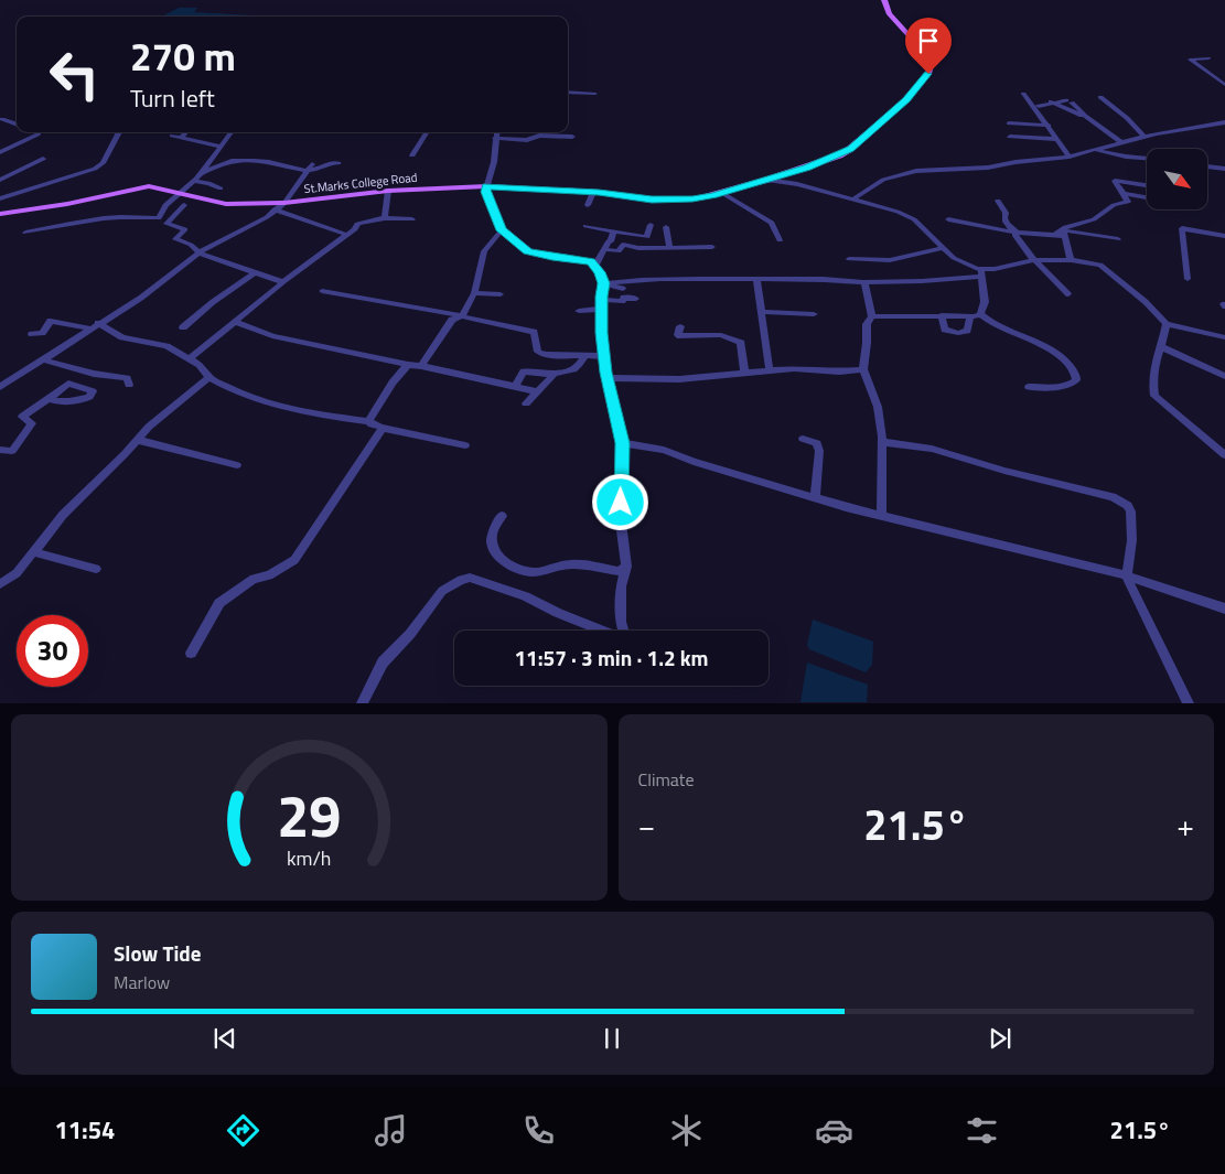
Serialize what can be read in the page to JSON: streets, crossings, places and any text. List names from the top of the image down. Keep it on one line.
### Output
{"streets":{"main road":["St.Marks College Road"]},"north":"bottom right","page":{"turn":["270 m","Turn left"],"limit":"30","trip":"11:57 · 3 min · 1.2 km","tile":"Climate","heat":["−","21.5°","+"],"song":["Slow Tide","Marlow"],"tabs":["11:54","21.5°"],"gauge":["29","km/h"]}}
